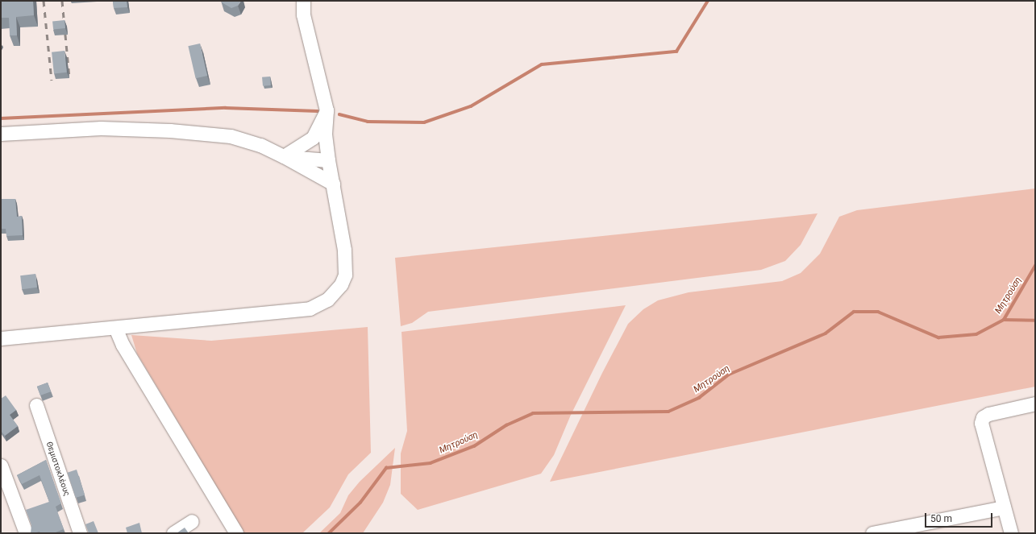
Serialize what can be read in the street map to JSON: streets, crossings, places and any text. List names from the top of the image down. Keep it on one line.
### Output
{"streets":{"street":["Θεμιστοκλέους"]},"water":["Μητρούση"],"scale_bar":"50 m"}
